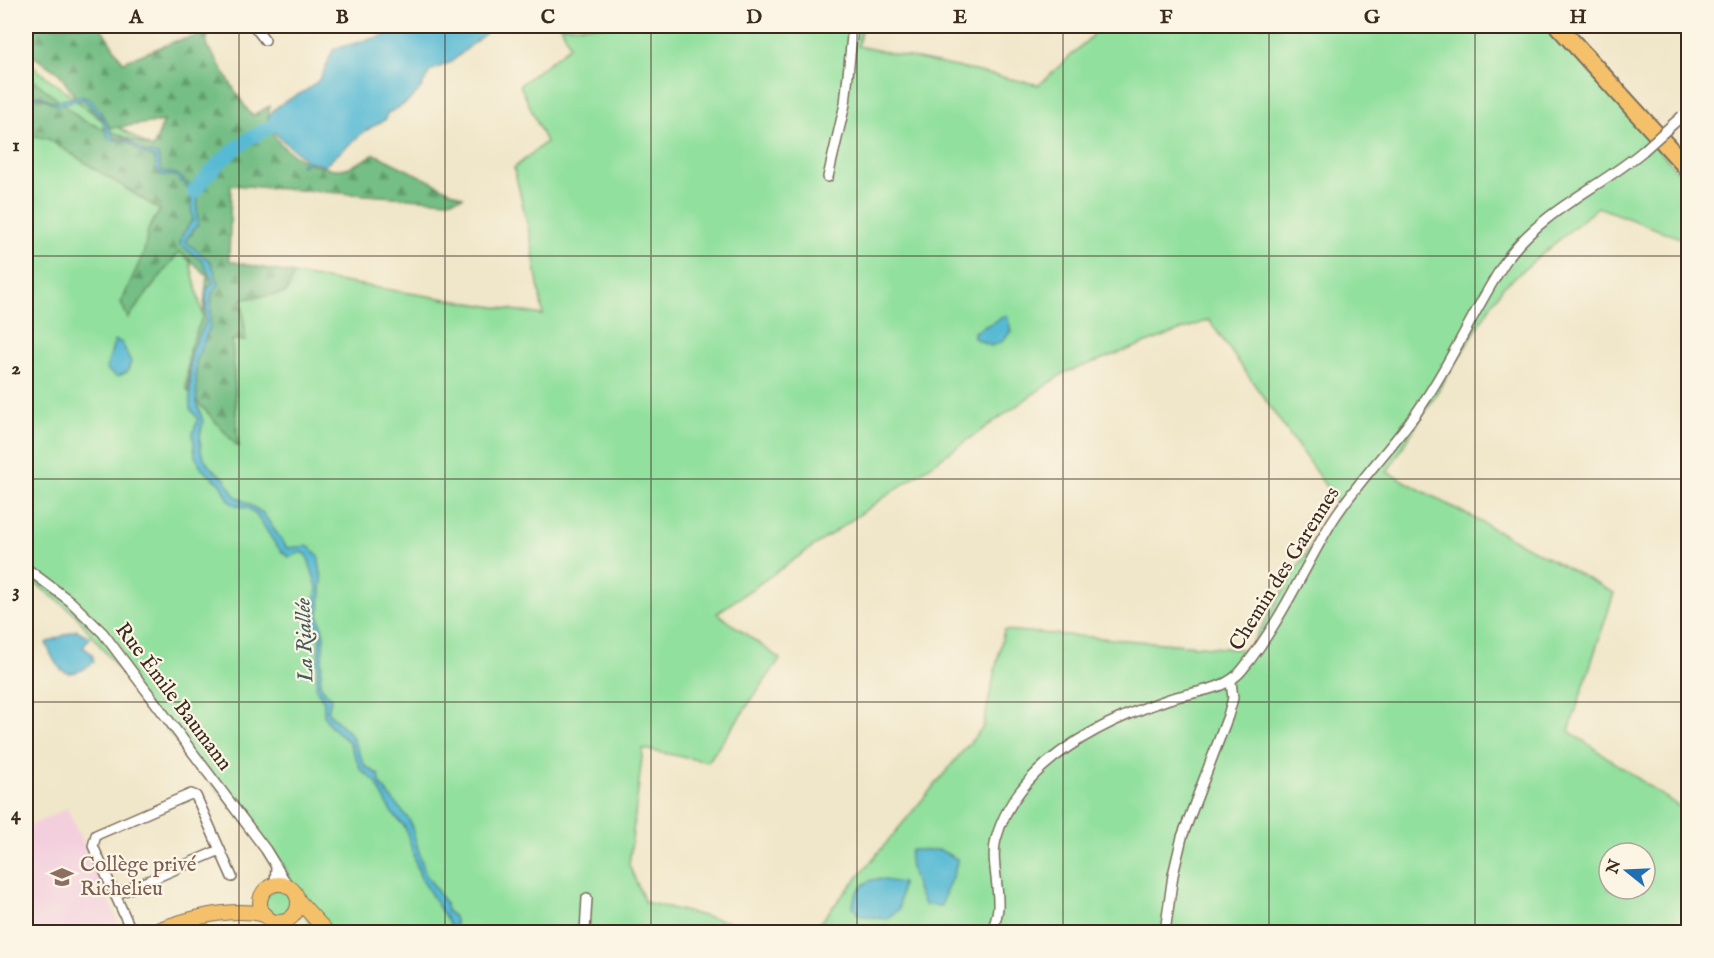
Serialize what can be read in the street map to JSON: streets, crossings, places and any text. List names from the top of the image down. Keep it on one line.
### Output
{"streets":{"street":["Chemin des Garennes","Rue Émile Baumann"]},"water":["La Riallée"],"places":{"school or university":["Collège privé Richelieu"]},"north":"left","grid":{"columns":["A","B","C","D","E","F","G","H"],"rows":["1","2","3","4"]}}
